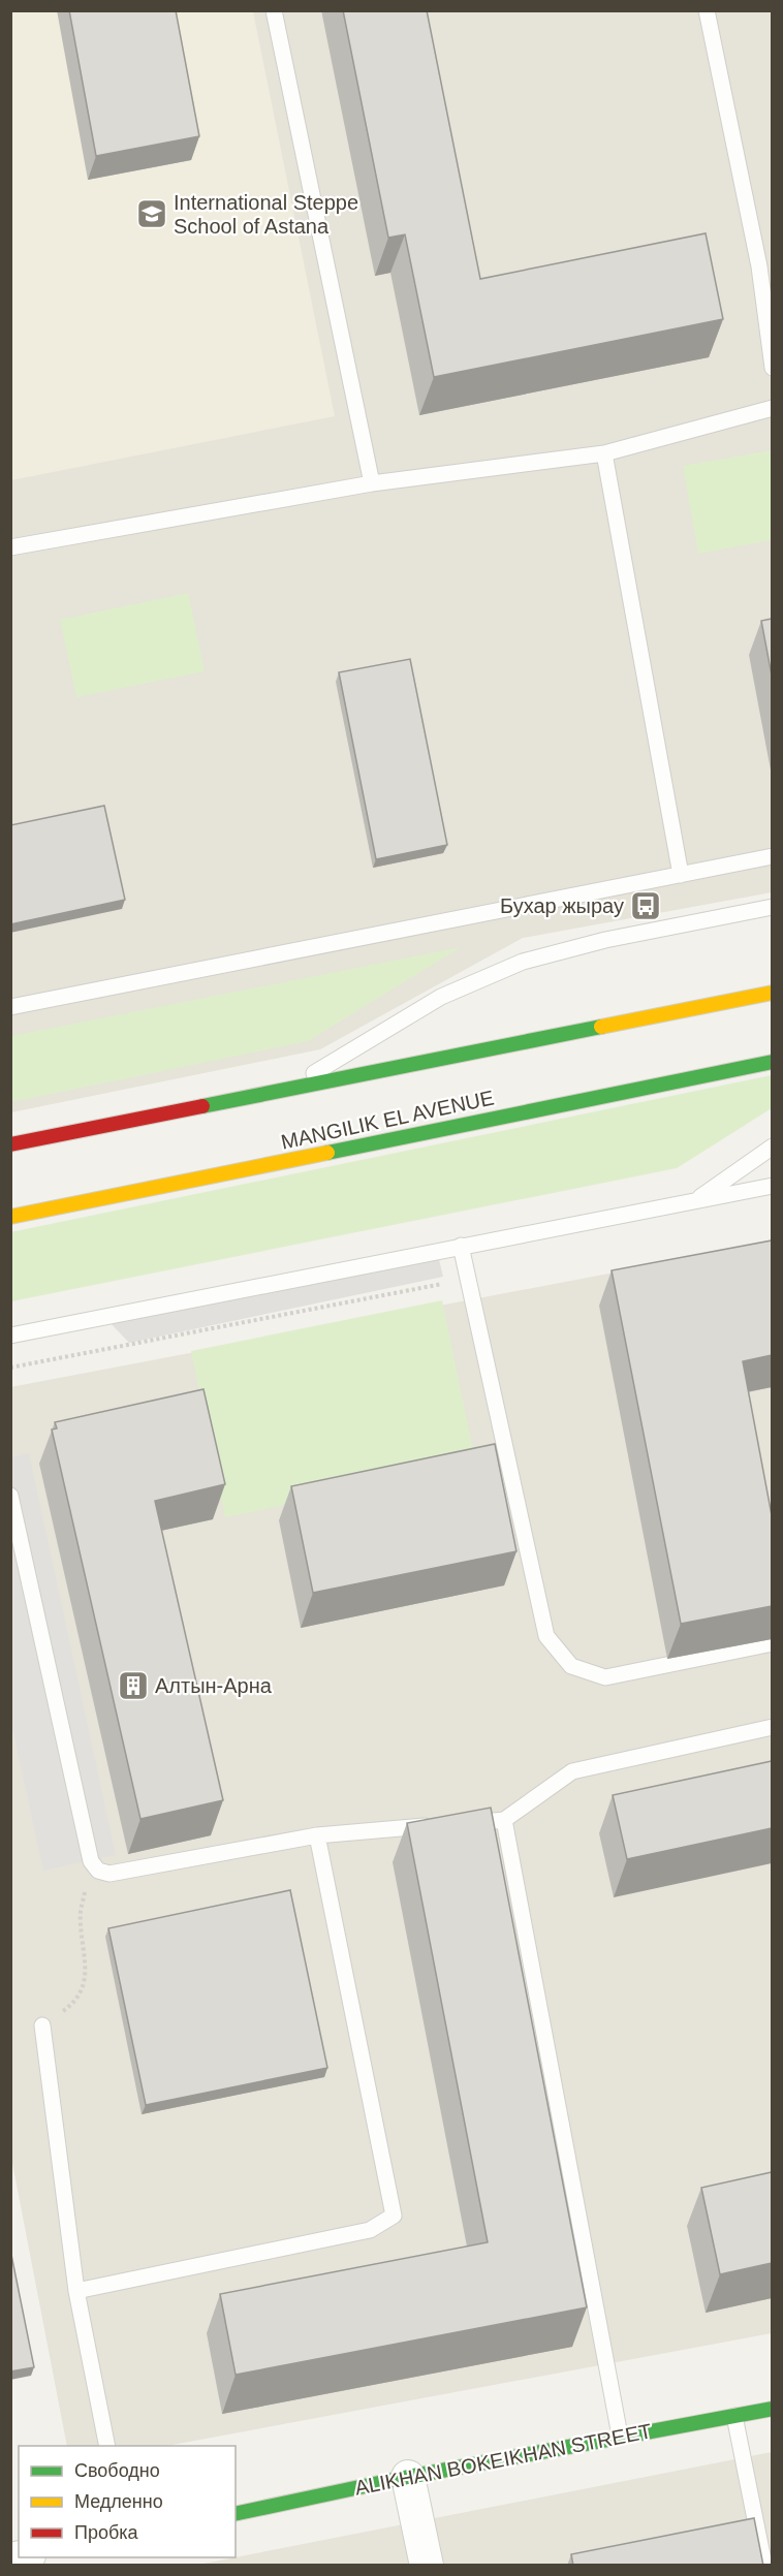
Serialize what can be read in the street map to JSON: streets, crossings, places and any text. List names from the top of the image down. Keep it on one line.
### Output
{"streets":{"main road":["MANGILIK EL AVENUE","ALIKHAN BOKEIKHAN STREET"]},"places":{"school or university":["International Steppe School of Astana"],"bus stop":["Бухар жырау"],"building":["Алтын-Арна"]},"legend":["Свободно","Медленно","Пробка"]}
